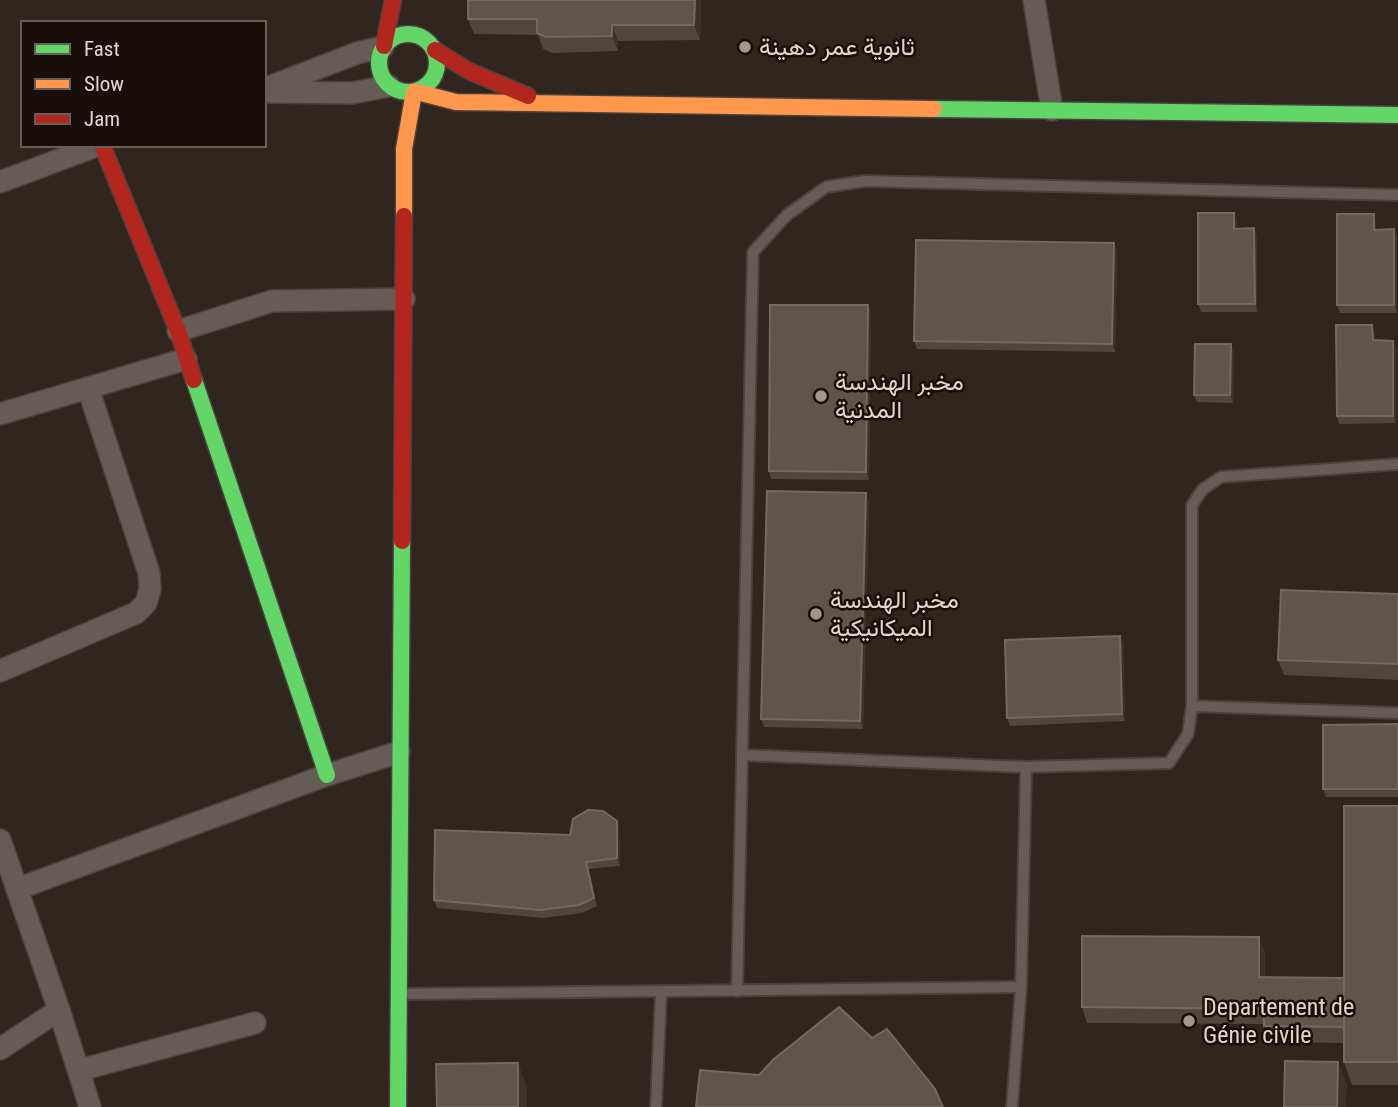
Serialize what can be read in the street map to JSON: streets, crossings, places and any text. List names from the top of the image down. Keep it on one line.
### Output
{"places":["ثانوية عمر دهينة","مخبر الهندسة المدنية","مخبر الهندسة الميكانيكية","Departement de Génie civile"],"legend":["Fast","Slow","Jam"]}
